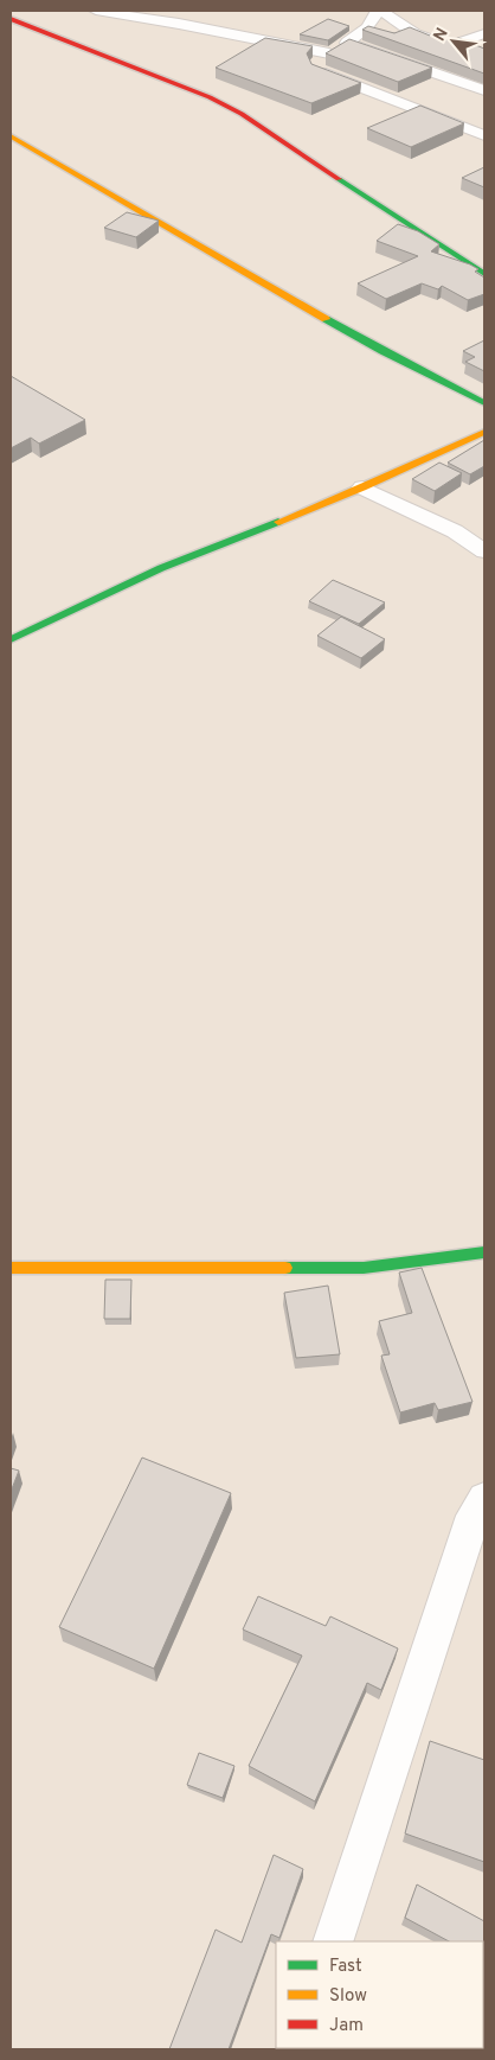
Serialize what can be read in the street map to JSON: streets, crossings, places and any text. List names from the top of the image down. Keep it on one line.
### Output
{"legend":["Fast","Slow","Jam"],"north":"top left"}
